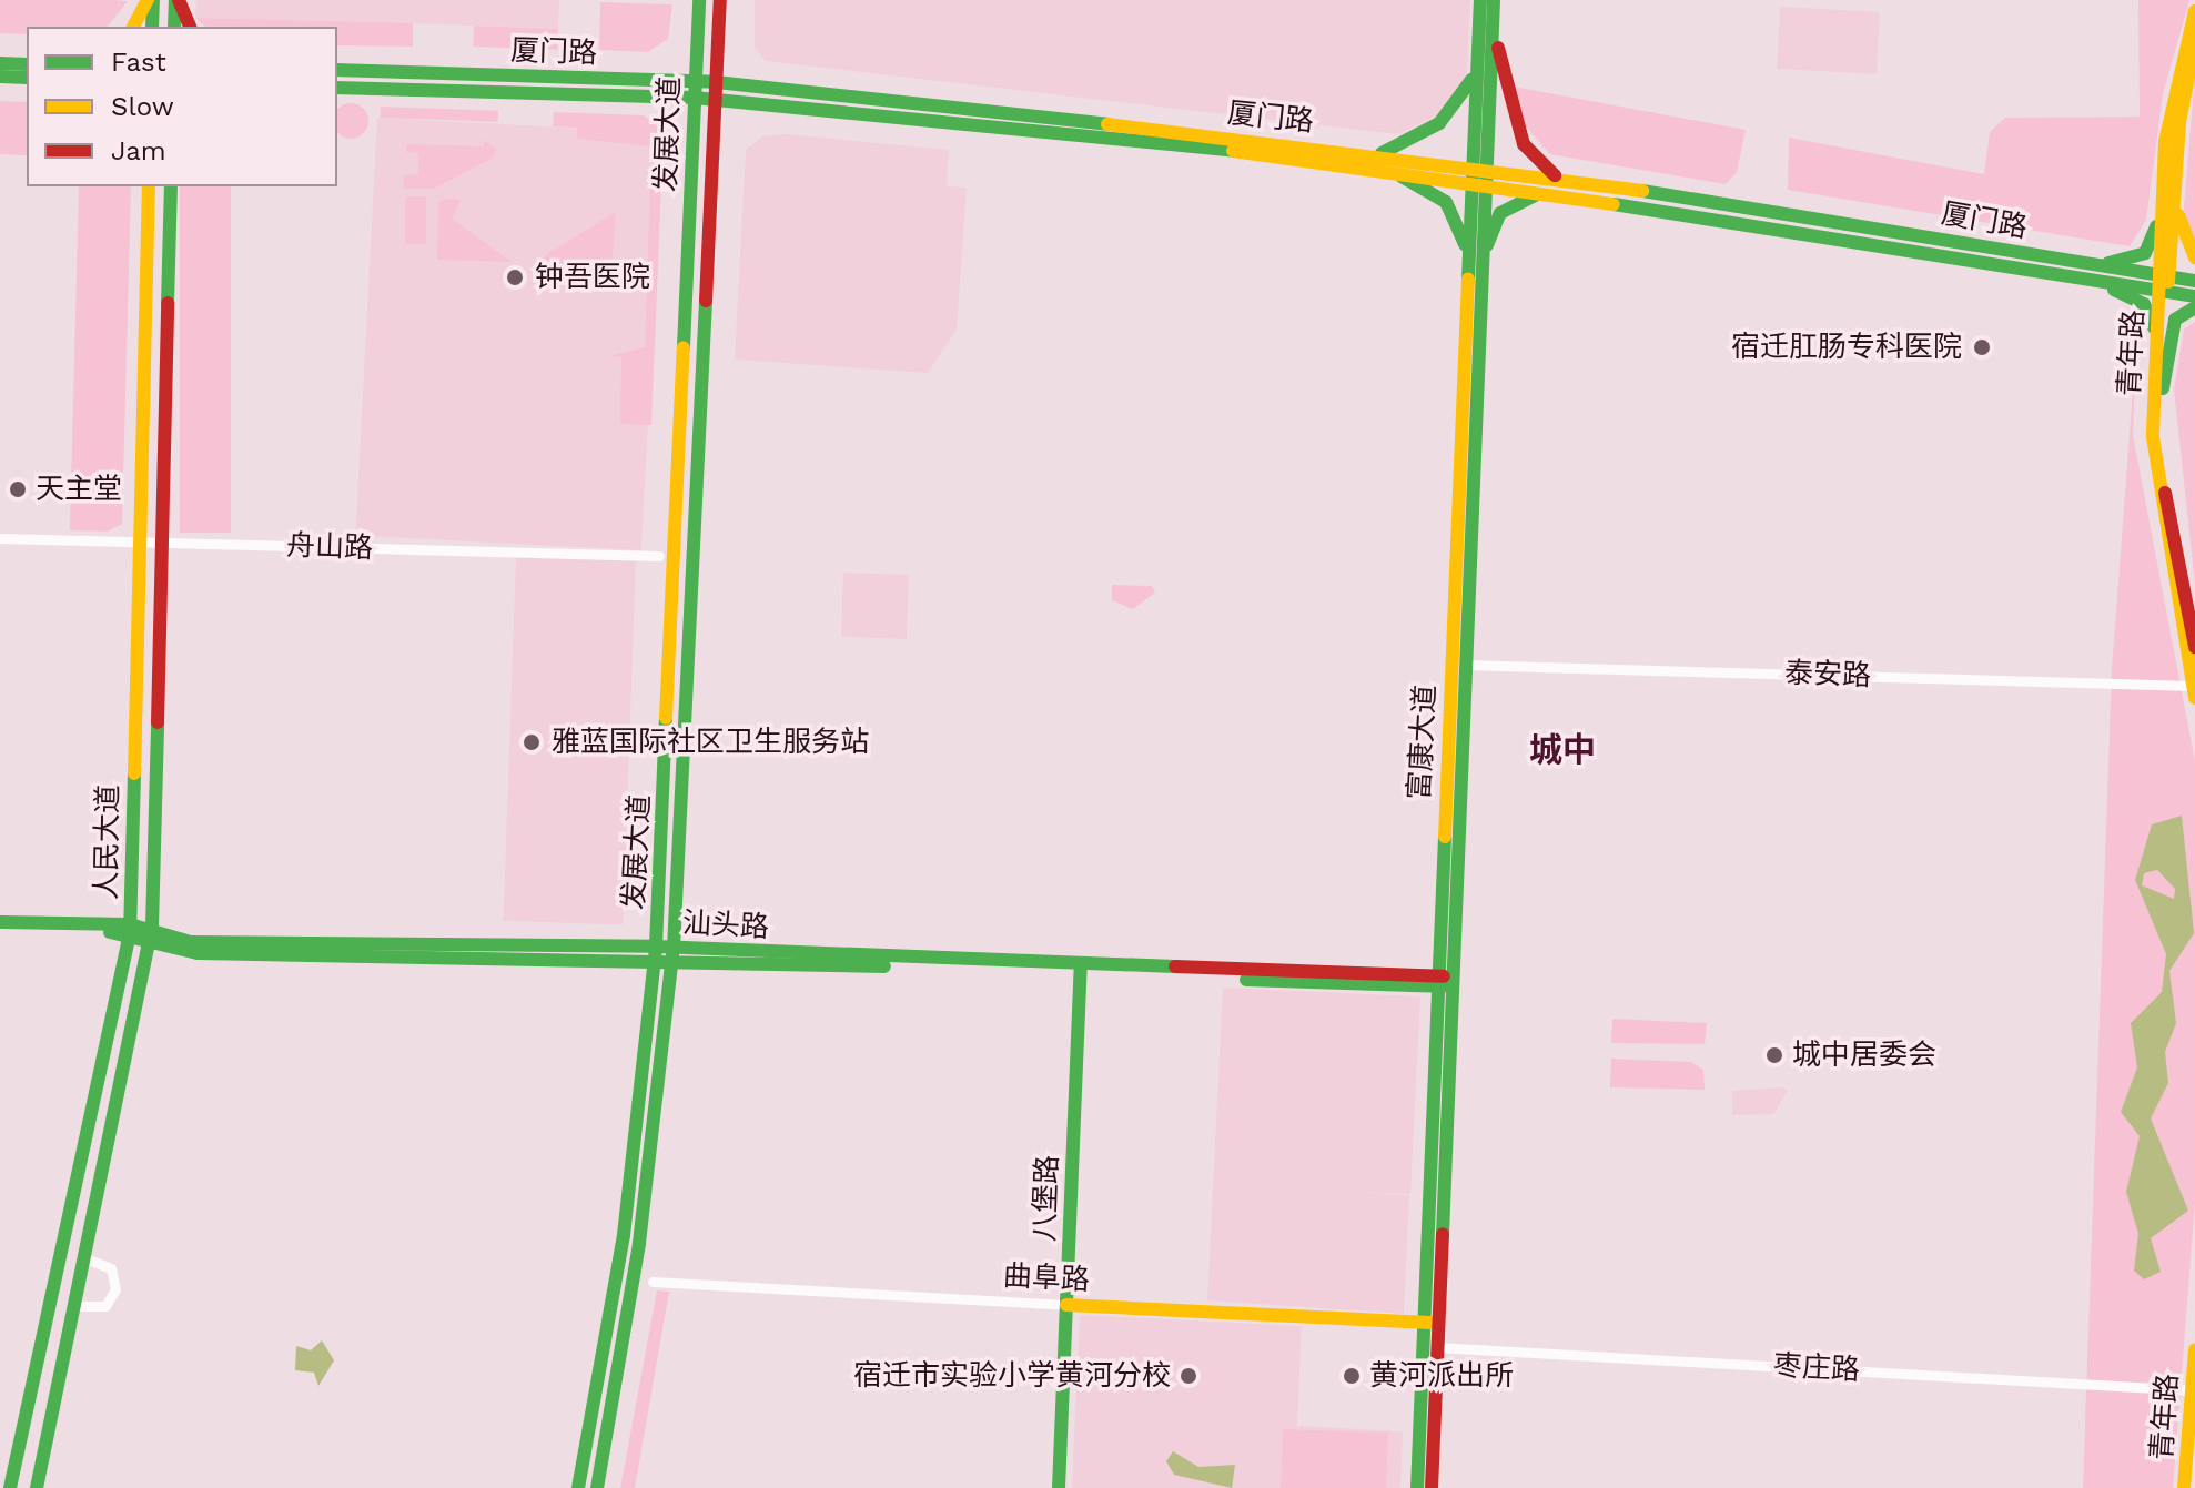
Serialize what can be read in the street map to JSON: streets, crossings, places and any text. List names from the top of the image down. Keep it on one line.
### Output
{"streets":{"street":["厦门路","发展大道","青年路","舟山路","泰安路","富康大道","人民大道","汕头路","八堡路","曲阜路","枣庄路"]},"crossings":[["厦门路","发展大道"],["厦门路","青年路"],["厦门路","富康大道"],["发展大道","汕头路"],["青年路","泰安路"],["青年路","枣庄路"],["舟山路","人民大道"],["泰安路","富康大道"],["富康大道","汕头路"],["富康大道","曲阜路"],["富康大道","枣庄路"],["人民大道","汕头路"],["汕头路","八堡路"],["八堡路","曲阜路"]],"districts":["城中"],"places":["钟吾医院","宿迁肛肠专科医院","天主堂","雅蓝国际社区卫生服务站","城中居委会","宿迁市实验小学黄河分校","黄河派出所"],"legend":["Fast","Slow","Jam"]}
